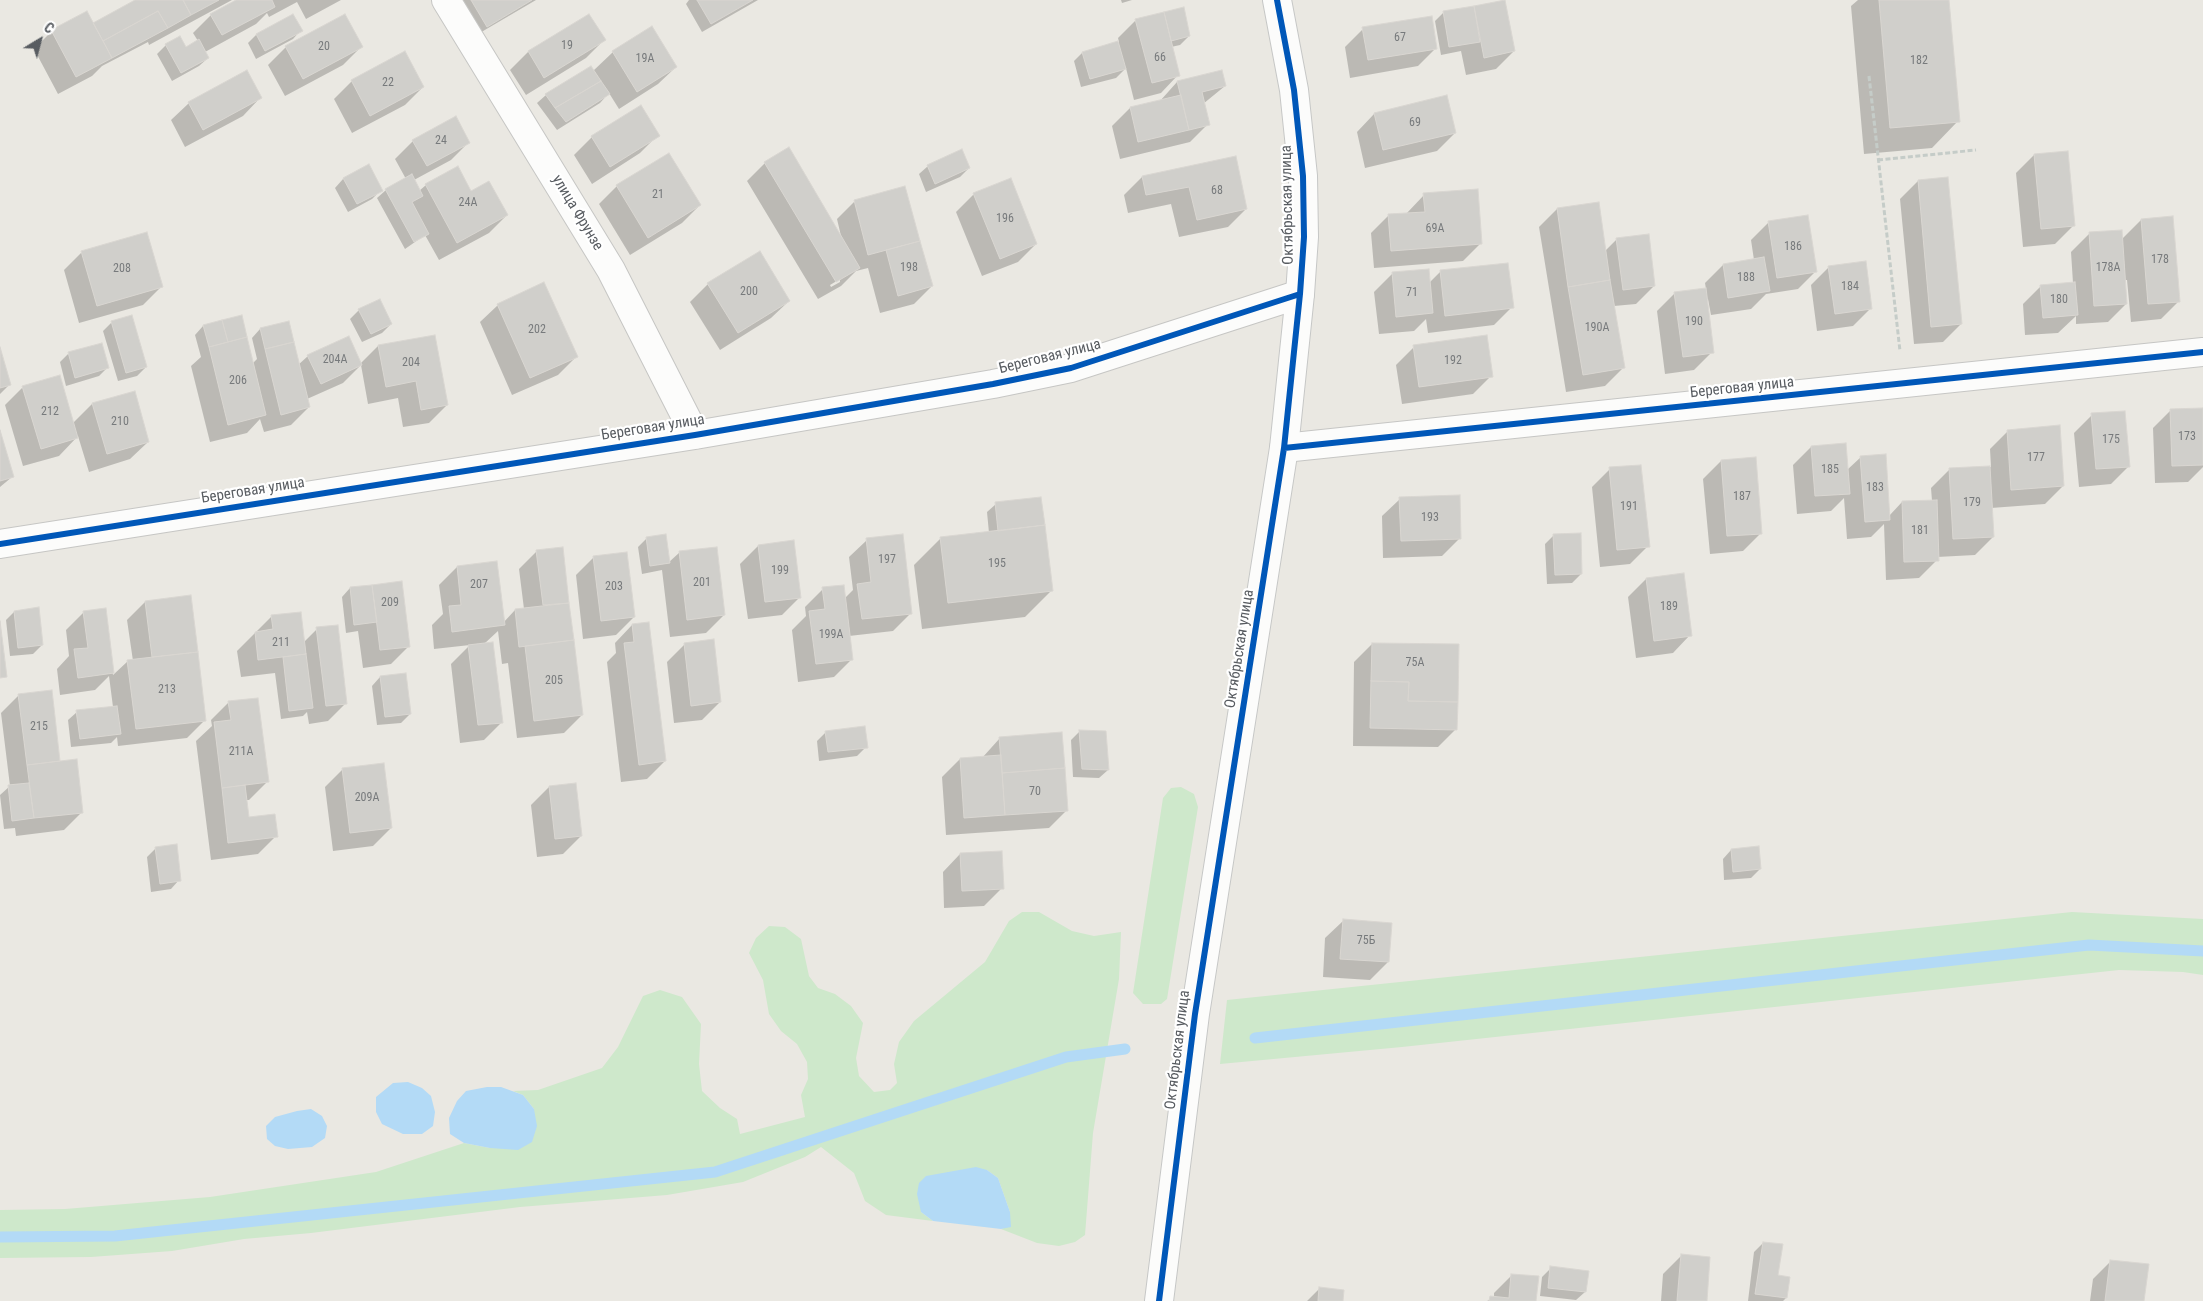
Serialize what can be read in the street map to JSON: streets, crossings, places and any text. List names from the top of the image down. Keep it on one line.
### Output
{"streets":{"street":["Октябрьская улица","улица Фрунзе","Береговая улица"]},"crossings":[["Октябрьская улица","Береговая улица"],["улица Фрунзе","Береговая улица"]],"house_numbers":["67","19","20","66","19А","182","22","69","24","68","21","24А","196","69А","186","178","198","178А","208","188","184","200","71","180","190","190А","202","204А","192","204","206","212","210","173","175","177","185","183","187","179","191","193","181","197","195","199","201","207","203","209","189","199А","211","75А","205","213","215","211А","70","209А","75Б"],"north":"top right"}
